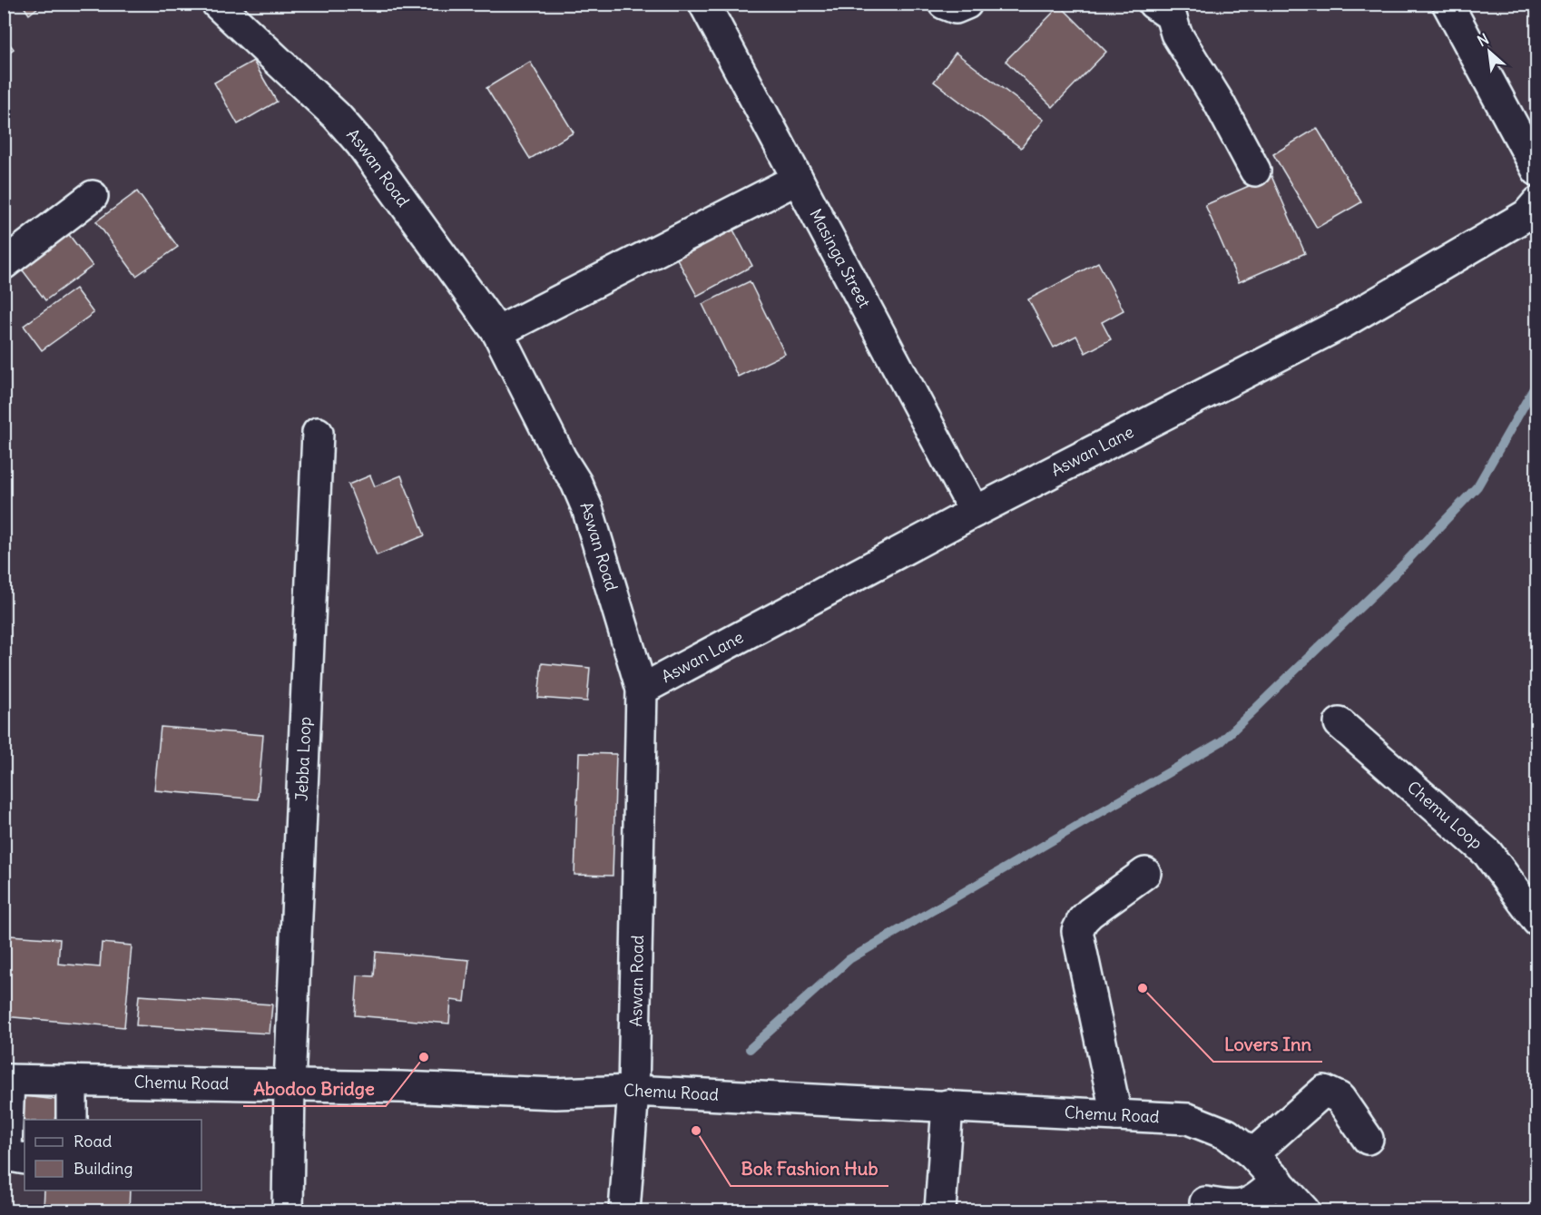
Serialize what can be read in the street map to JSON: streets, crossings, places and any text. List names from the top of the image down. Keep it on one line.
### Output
{"streets":{"street":["Aswan Road","Masinga Street","Aswan Lane","Jebba Loop","Chemu Loop","Chemu Road"]},"crossings":[["Aswan Road","Aswan Lane"],["Aswan Road","Chemu Road"],["Masinga Street","Aswan Lane"],["Jebba Loop","Chemu Road"]],"places":["Lovers Inn","Abodoo Bridge","Bok Fashion Hub"],"legend":["Road","Building"],"north":"top left"}
